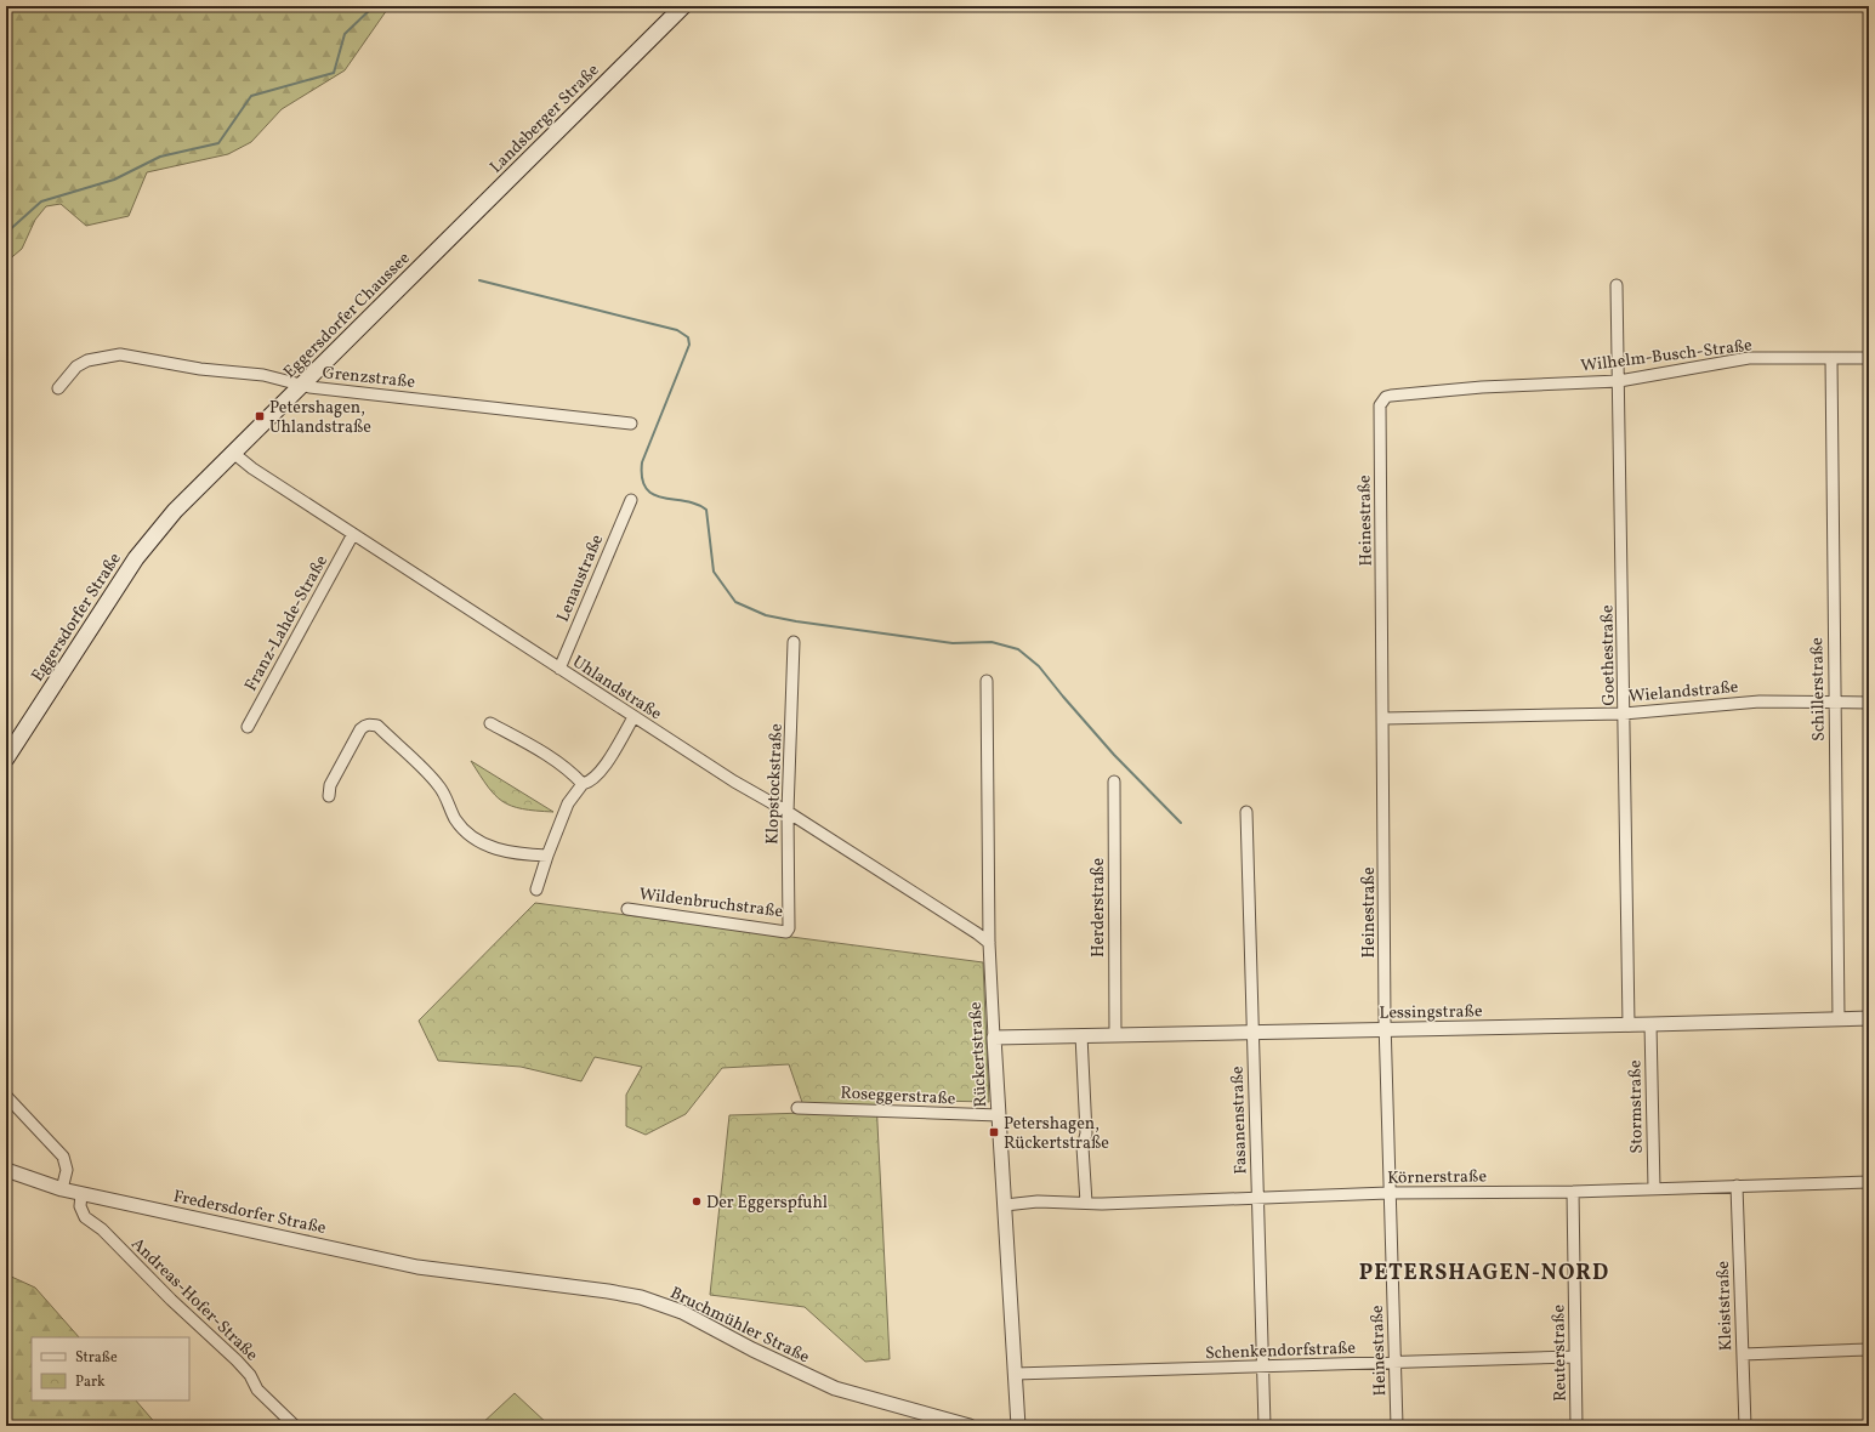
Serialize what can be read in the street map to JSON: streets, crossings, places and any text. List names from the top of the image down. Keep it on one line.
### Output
{"streets":{"main road":["Landsberger Straße","Eggersdorfer Chaussee","Eggersdorfer Straße"],"street":["Wilhelm-Busch-Straße","Grenzstraße","Heinestraße","Lenaustraße","Franz-Lahde-Straße","Goethestraße","Uhlandstraße","Schillerstraße","Wielandstraße","Klopstockstraße","Wildenbruchstraße","Herderstraße","Lessingstraße","Rückertstraße","Roseggerstraße","Stormstraße","Fasanenstraße","Körnerstraße","Fredersdorfer Straße","Andreas-Hofer-Straße","Kleiststraße","Bruchmühler Straße","Schenkendorfstraße","Reuterstraße"]},"crossings":[["Landsberger Straße","Eggersdorfer Chaussee"],["Eggersdorfer Chaussee","Grenzstraße"],["Eggersdorfer Chaussee","Eggersdorfer Straße"],["Eggersdorfer Chaussee","Uhlandstraße"],["Wilhelm-Busch-Straße","Heinestraße"],["Wilhelm-Busch-Straße","Goethestraße"],["Wilhelm-Busch-Straße","Schillerstraße"],["Heinestraße","Wielandstraße"],["Heinestraße","Lessingstraße"],["Heinestraße","Körnerstraße"],["Heinestraße","Schenkendorfstraße"],["Lenaustraße","Uhlandstraße"],["Franz-Lahde-Straße","Uhlandstraße"],["Goethestraße","Wielandstraße"],["Goethestraße","Lessingstraße"],["Uhlandstraße","Klopstockstraße"],["Uhlandstraße","Rückertstraße"],["Schillerstraße","Wielandstraße"],["Schillerstraße","Lessingstraße"],["Klopstockstraße","Wildenbruchstraße"],["Herderstraße","Lessingstraße"],["Lessingstraße","Rückertstraße"],["Lessingstraße","Stormstraße"],["Lessingstraße","Fasanenstraße"],["Rückertstraße","Roseggerstraße"],["Rückertstraße","Körnerstraße"],["Rückertstraße","Schenkendorfstraße"],["Stormstraße","Körnerstraße"],["Fasanenstraße","Körnerstraße"],["Fasanenstraße","Schenkendorfstraße"],["Körnerstraße","Kleiststraße"],["Körnerstraße","Reuterstraße"],["Fredersdorfer Straße","Andreas-Hofer-Straße"],["Fredersdorfer Straße","Bruchmühler Straße"],["Schenkendorfstraße","Reuterstraße"]],"districts":["PETERSHAGEN-NORD"],"places":{"transit":["Petershagen, Uhlandstraße","Petershagen, Rückertstraße"],"other":["Der Eggerspfuhl"]},"legend":["Straße","Park"]}
